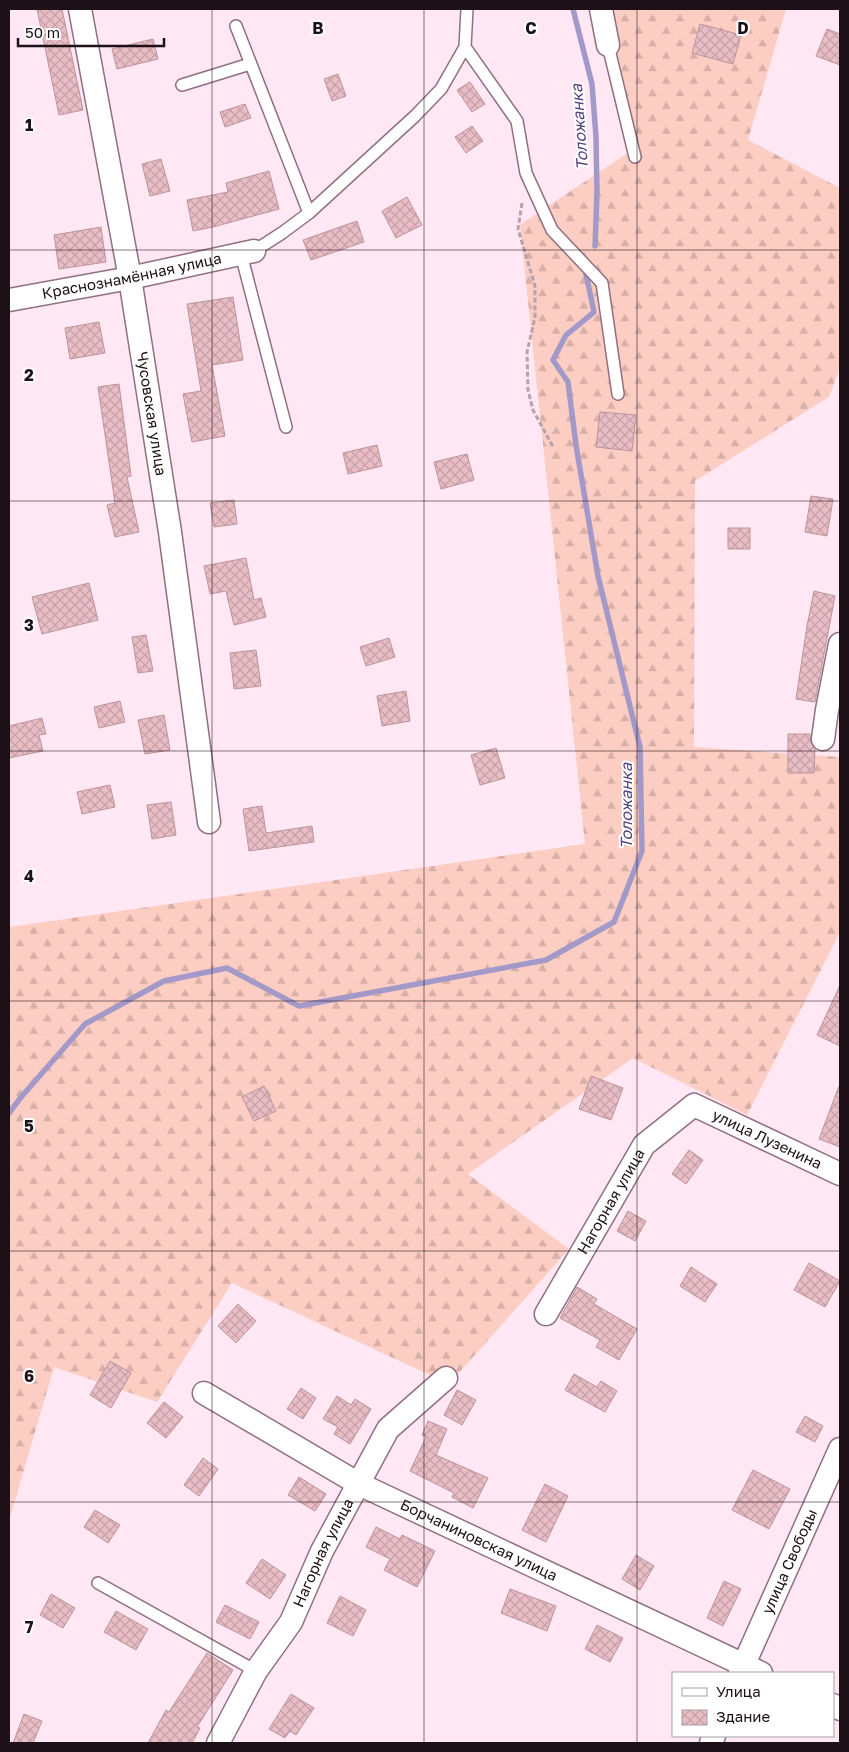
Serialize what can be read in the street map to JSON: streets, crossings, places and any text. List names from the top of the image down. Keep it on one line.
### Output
{"streets":{"street":["Краснознамённая улица","Чусовская улица","улица Лузенина","Нагорная улица","Борчаниновская улица","улица Свободы"]},"crossings":[["Краснознамённая улица","Чусовская улица"],["улица Лузенина","Нагорная улица"],["Нагорная улица","Борчаниновская улица"],["Борчаниновская улица","улица Свободы"]],"water":["Толожанка"],"legend":["Улица","Здание"],"scale_bar":"50 m","grid":{"columns":["B","C","D"],"rows":["1","2","3","4","5","6","7"]}}
